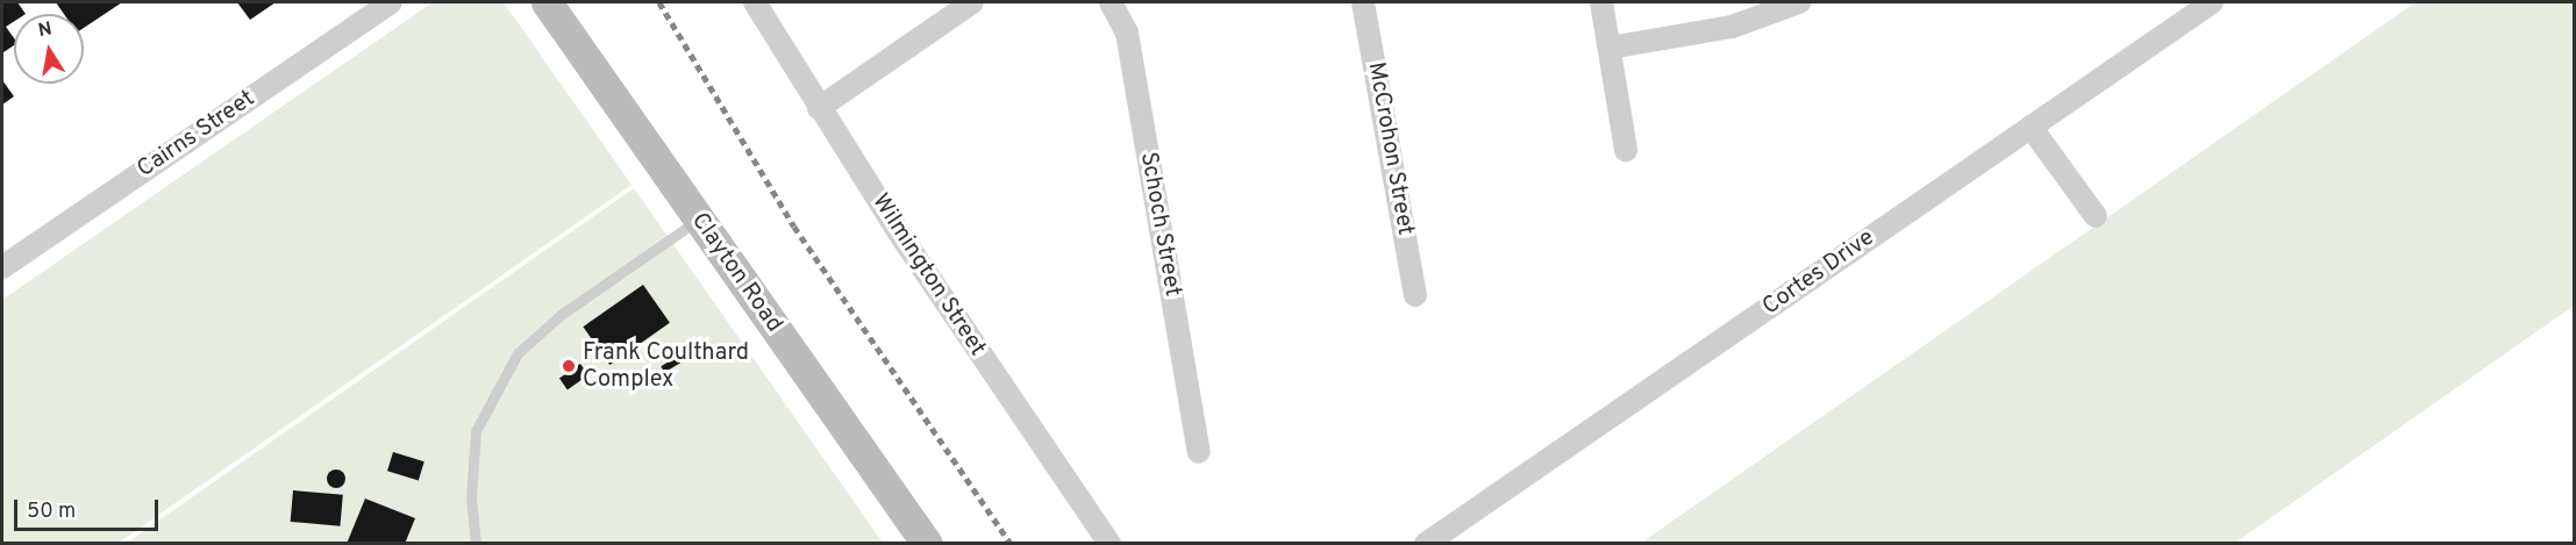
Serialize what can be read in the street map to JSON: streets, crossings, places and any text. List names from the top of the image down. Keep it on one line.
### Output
{"streets":{"street":["Cairns Street","McCrohon Street","Schoch Street","Clayton Road","Cortes Drive","Wilmington Street"]},"places":["Frank Coulthard Complex"],"scale_bar":"50 m","north":"top"}
